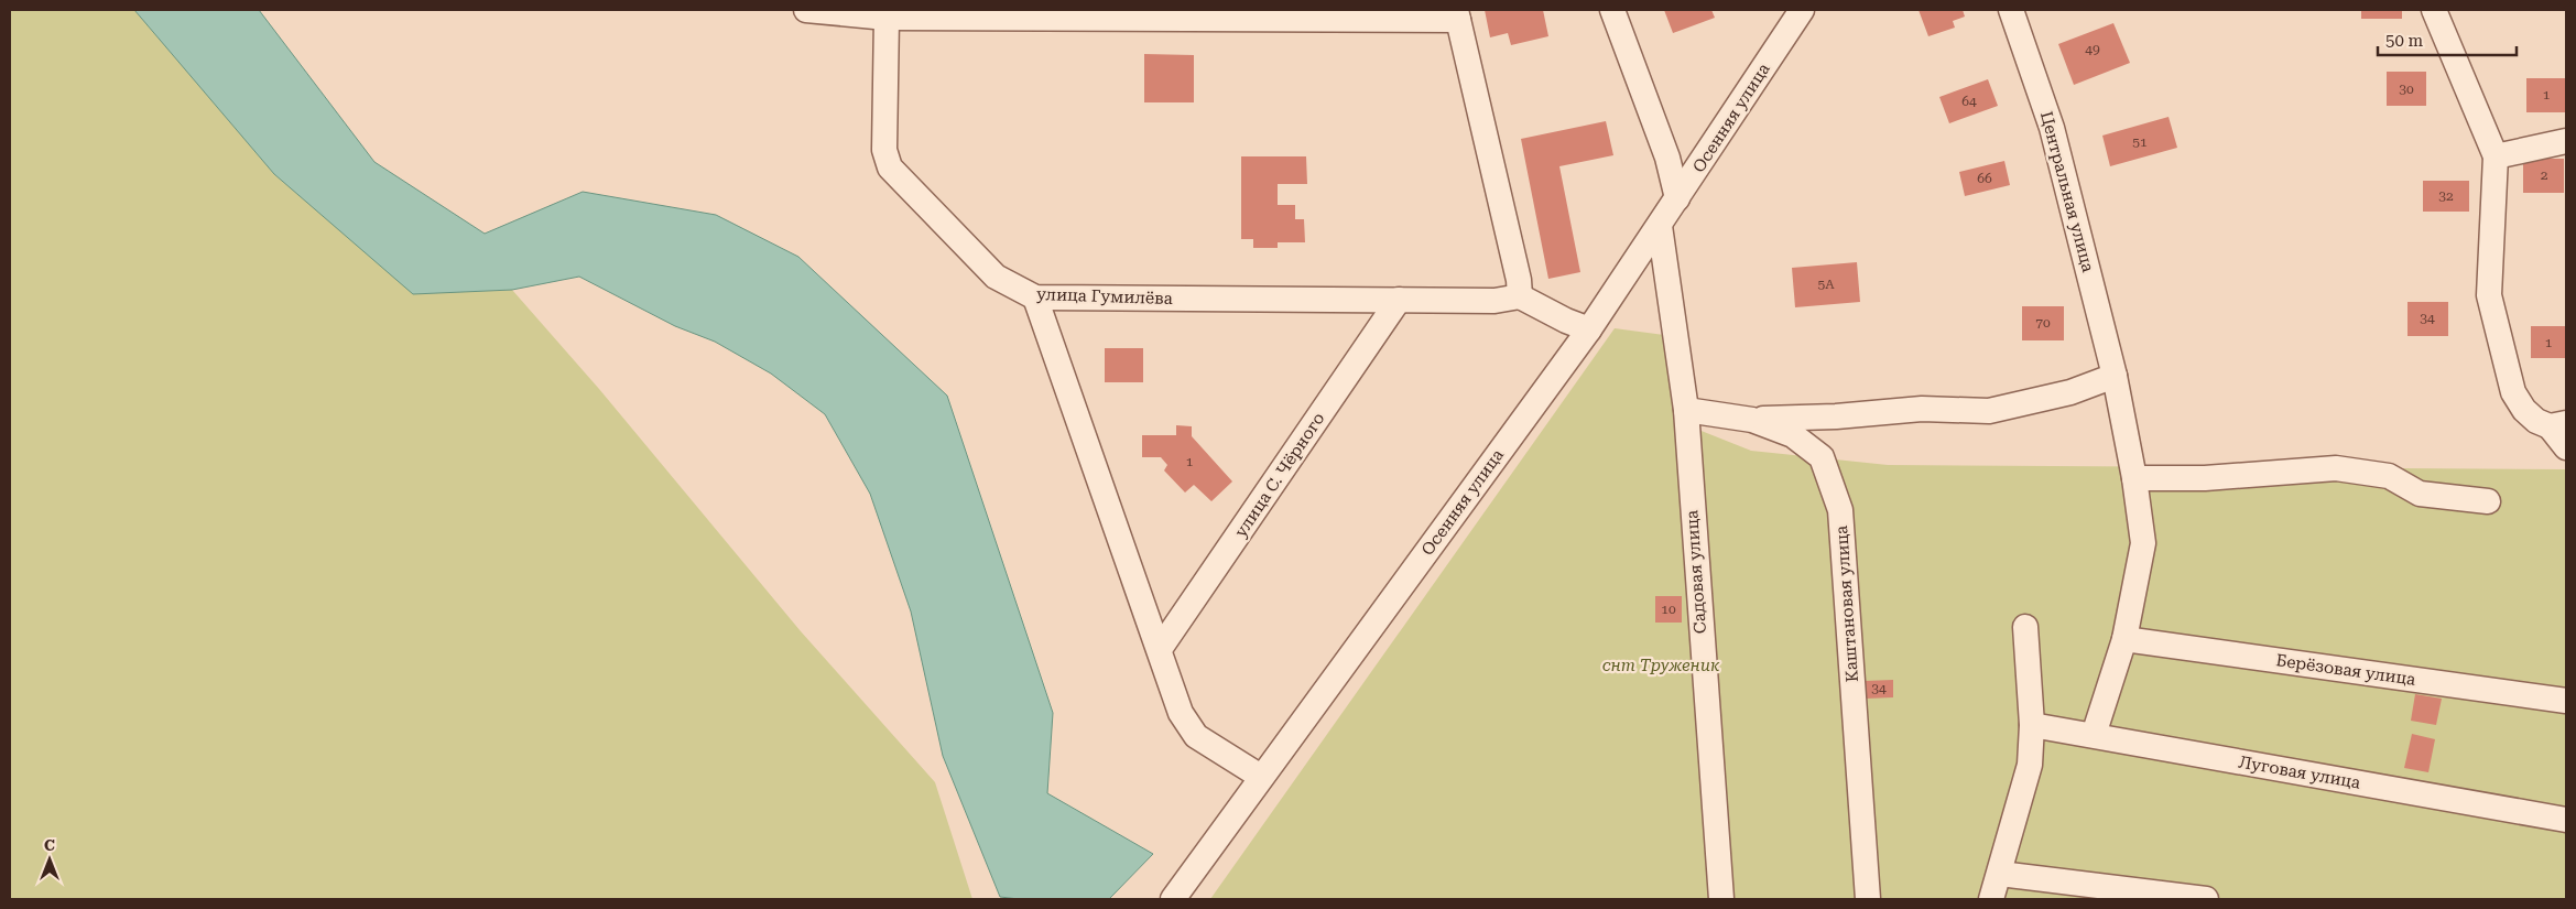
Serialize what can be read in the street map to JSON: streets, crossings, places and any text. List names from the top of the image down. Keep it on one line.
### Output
{"streets":{"street":["Осенняя улица","Центральная улица","улица Гумилёва","улица С. Чёрного","Садовая улица","Каштановая улица","Берёзовая улица","Луговая улица"]},"crossings":[["Центральная улица","Берёзовая улица"],["Центральная улица","Луговая улица"],["улица Гумилёва","улица С. Чёрного"],["Садовая улица","Каштановая улица"]],"parks":["снт Труженик"],"house_numbers":["49","30","1","64","51","2","66","32","5А","34","70","1","1","10","34"],"scale_bar":"50 m","north":"top"}
